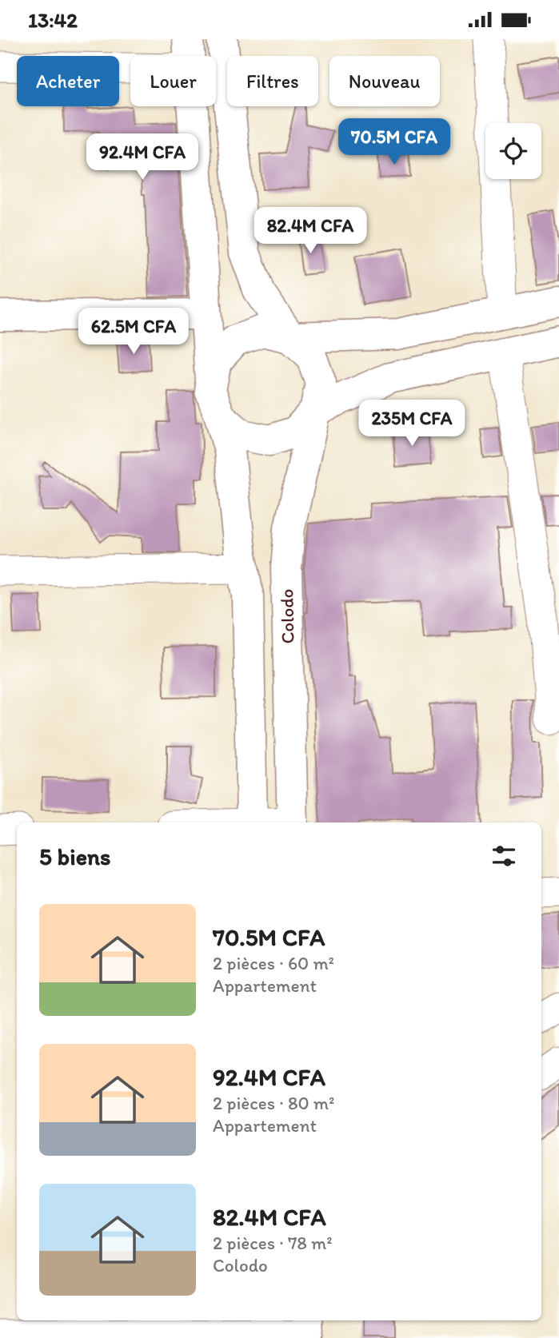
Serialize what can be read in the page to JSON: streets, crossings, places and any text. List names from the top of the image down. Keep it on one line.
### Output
{"streets":{"main road":["Colodo"]},"page":{"status":"13:42","chip":["Acheter","Louer","Filtres","Nouveau"],"price":["70.5M CFA","92.4M CFA","82.4M CFA","62.5M CFA","235M CFA"],"heading":"5 biens","list":[{"name":"70.5M CFA","note":"2 pièces · 60 m² · Appartement"},{"name":"92.4M CFA","note":"2 pièces · 80 m² · Appartement"},{"name":"82.4M CFA","note":"2 pièces · 78 m² · Colodo"}]}}
